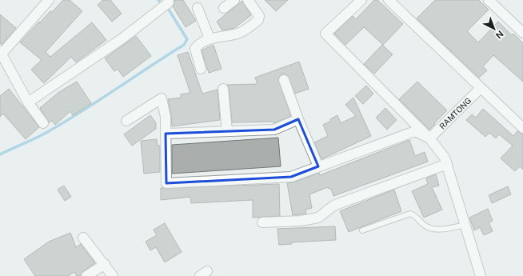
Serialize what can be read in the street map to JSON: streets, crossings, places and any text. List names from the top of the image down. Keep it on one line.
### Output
{"streets":{"street":["RAMTONG"]},"north":"bottom right"}
